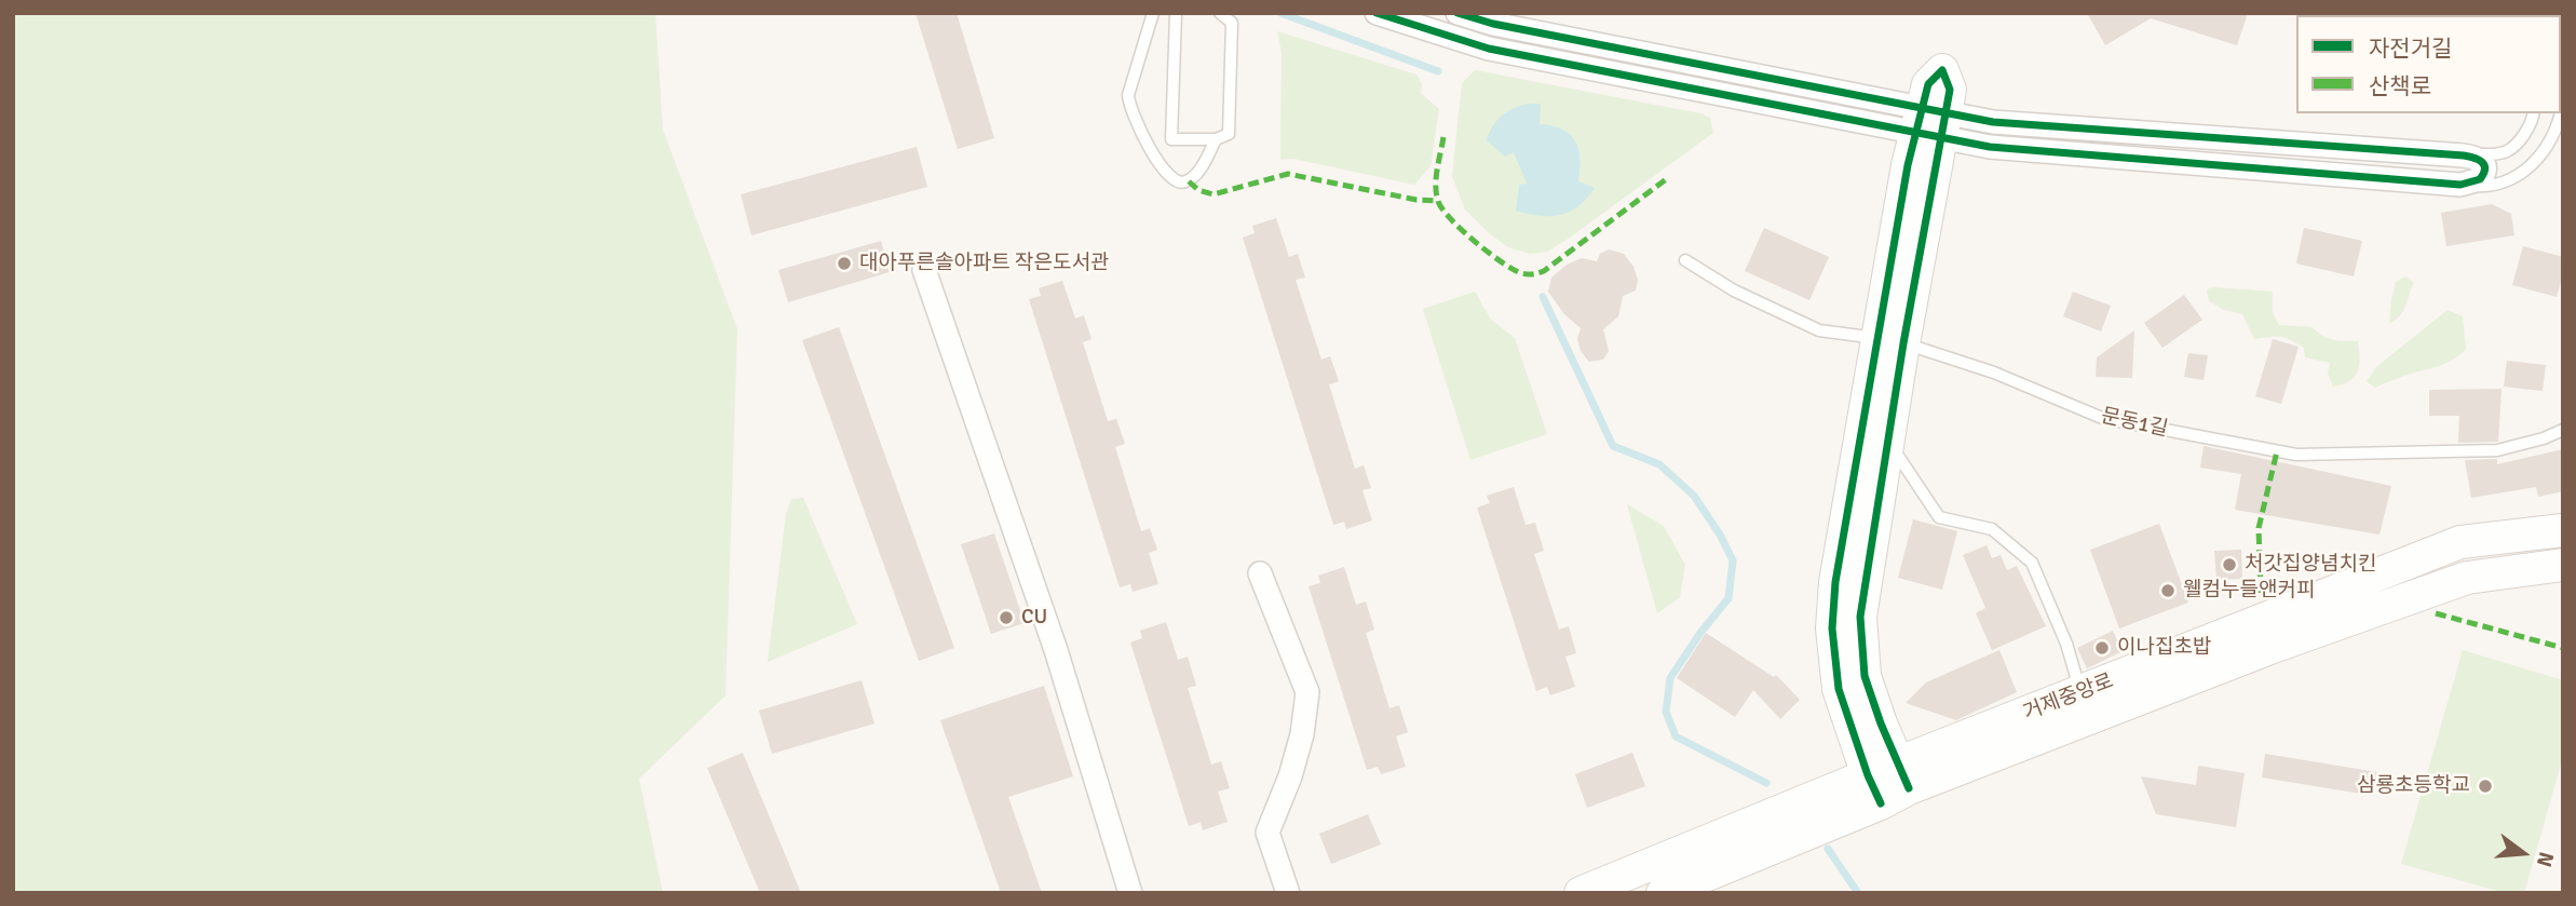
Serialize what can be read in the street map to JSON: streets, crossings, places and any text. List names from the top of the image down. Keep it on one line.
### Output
{"streets":{"main road":["거제중앙로"],"lane":["문동1길"]},"places":["대아푸른솔아파트 작은도서관","처갓집양념치킨","웰컴누들앤커피","CU","이나집초밥","삼룡초등학교"],"legend":["자전거길","산책로"],"north":"right"}
